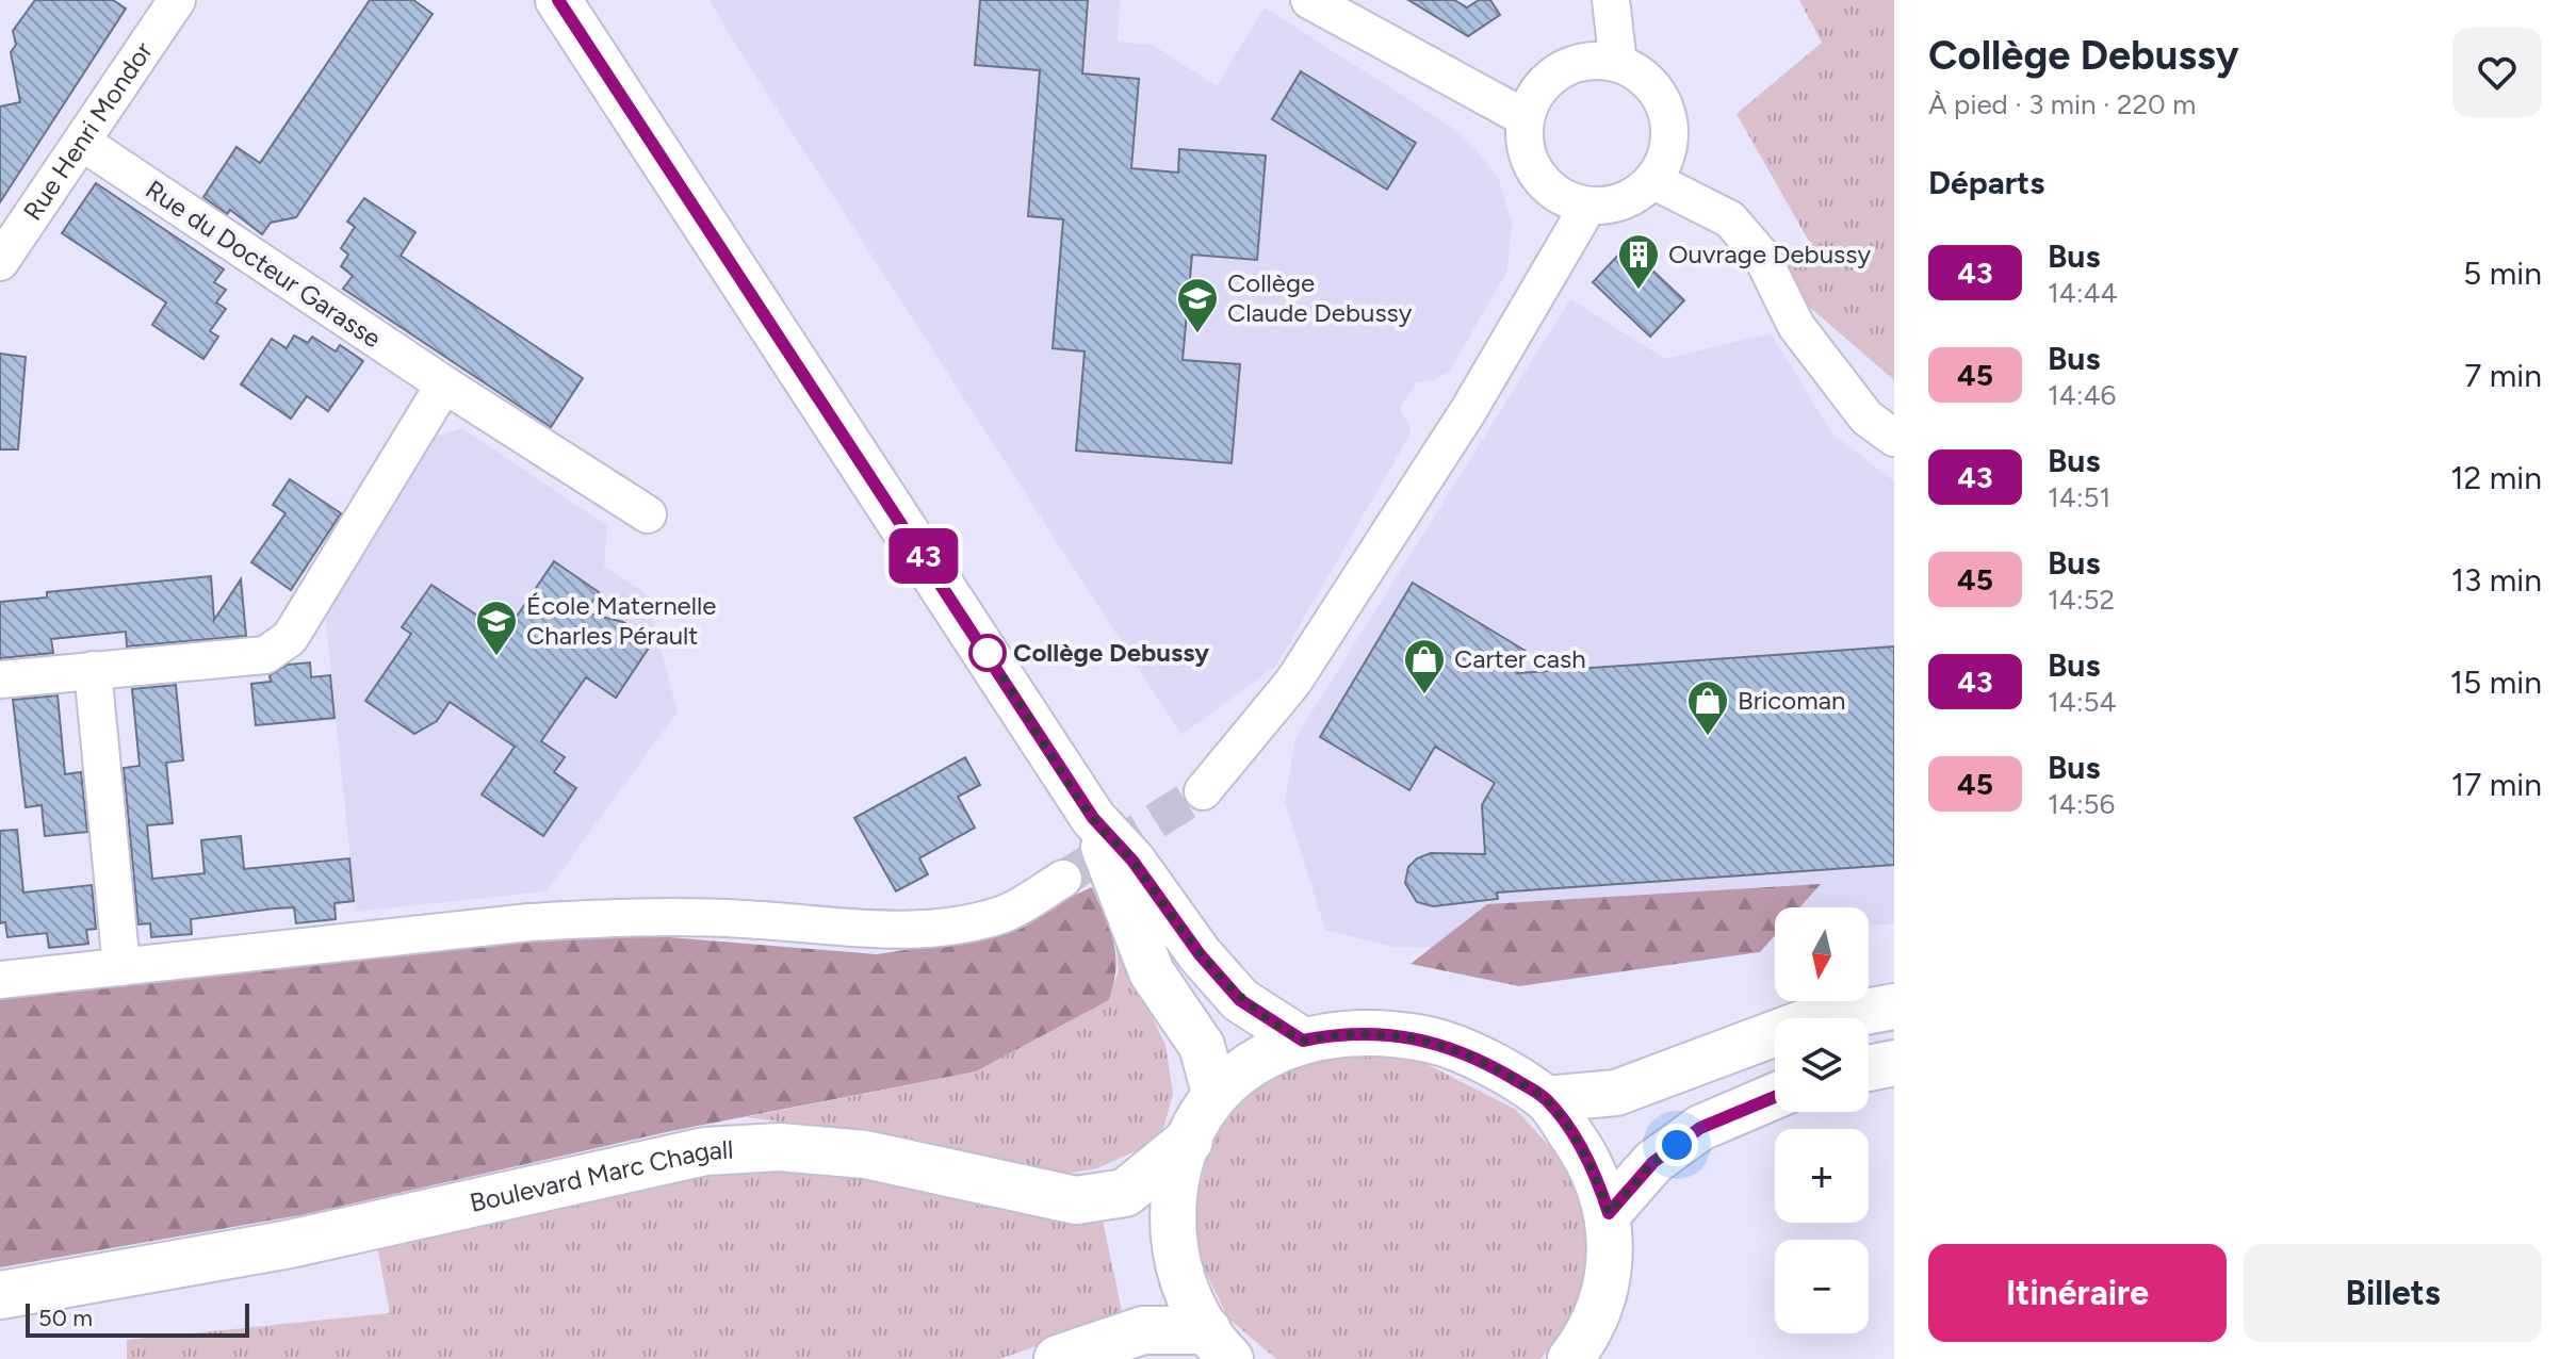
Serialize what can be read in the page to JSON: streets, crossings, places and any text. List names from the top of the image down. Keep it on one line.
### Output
{"streets":{"highway":["Boulevard Marc Chagall"],"street":["Rue Henri Mondor","Rue du Docteur Garasse"]},"crossings":[["Rue Henri Mondor","Rue du Docteur Garasse"]],"places":{"building":["Ouvrage Debussy"],"school or university":["Collège Claude Debussy","École Maternelle Charles Pérault"],"other":["Collège Debussy"],"shop":["Carter cash","Bricoman"]},"lines":["bus line 43"],"scale_bar":"50 m","north":"bottom","page":{"on_map":"43","heading":[["Collège Debussy","À pied · 3 min · 220 m"],"Départs"],"list":[{"mark":"43","name":"Bus","note":"14:44","value":"5 min"},{"mark":"45","name":"Bus","note":"14:46","value":"7 min"},{"mark":"43","name":"Bus","note":"14:51","value":"12 min"},{"mark":"45","name":"Bus","note":"14:52","value":"13 min"},{"mark":"43","name":"Bus","note":"14:54","value":"15 min"},{"mark":"45","name":"Bus","note":"14:56","value":"17 min"}],"map_buttons":["+","−"],"buttons":["Itinéraire","Billets"],"scale":"50 m"}}
